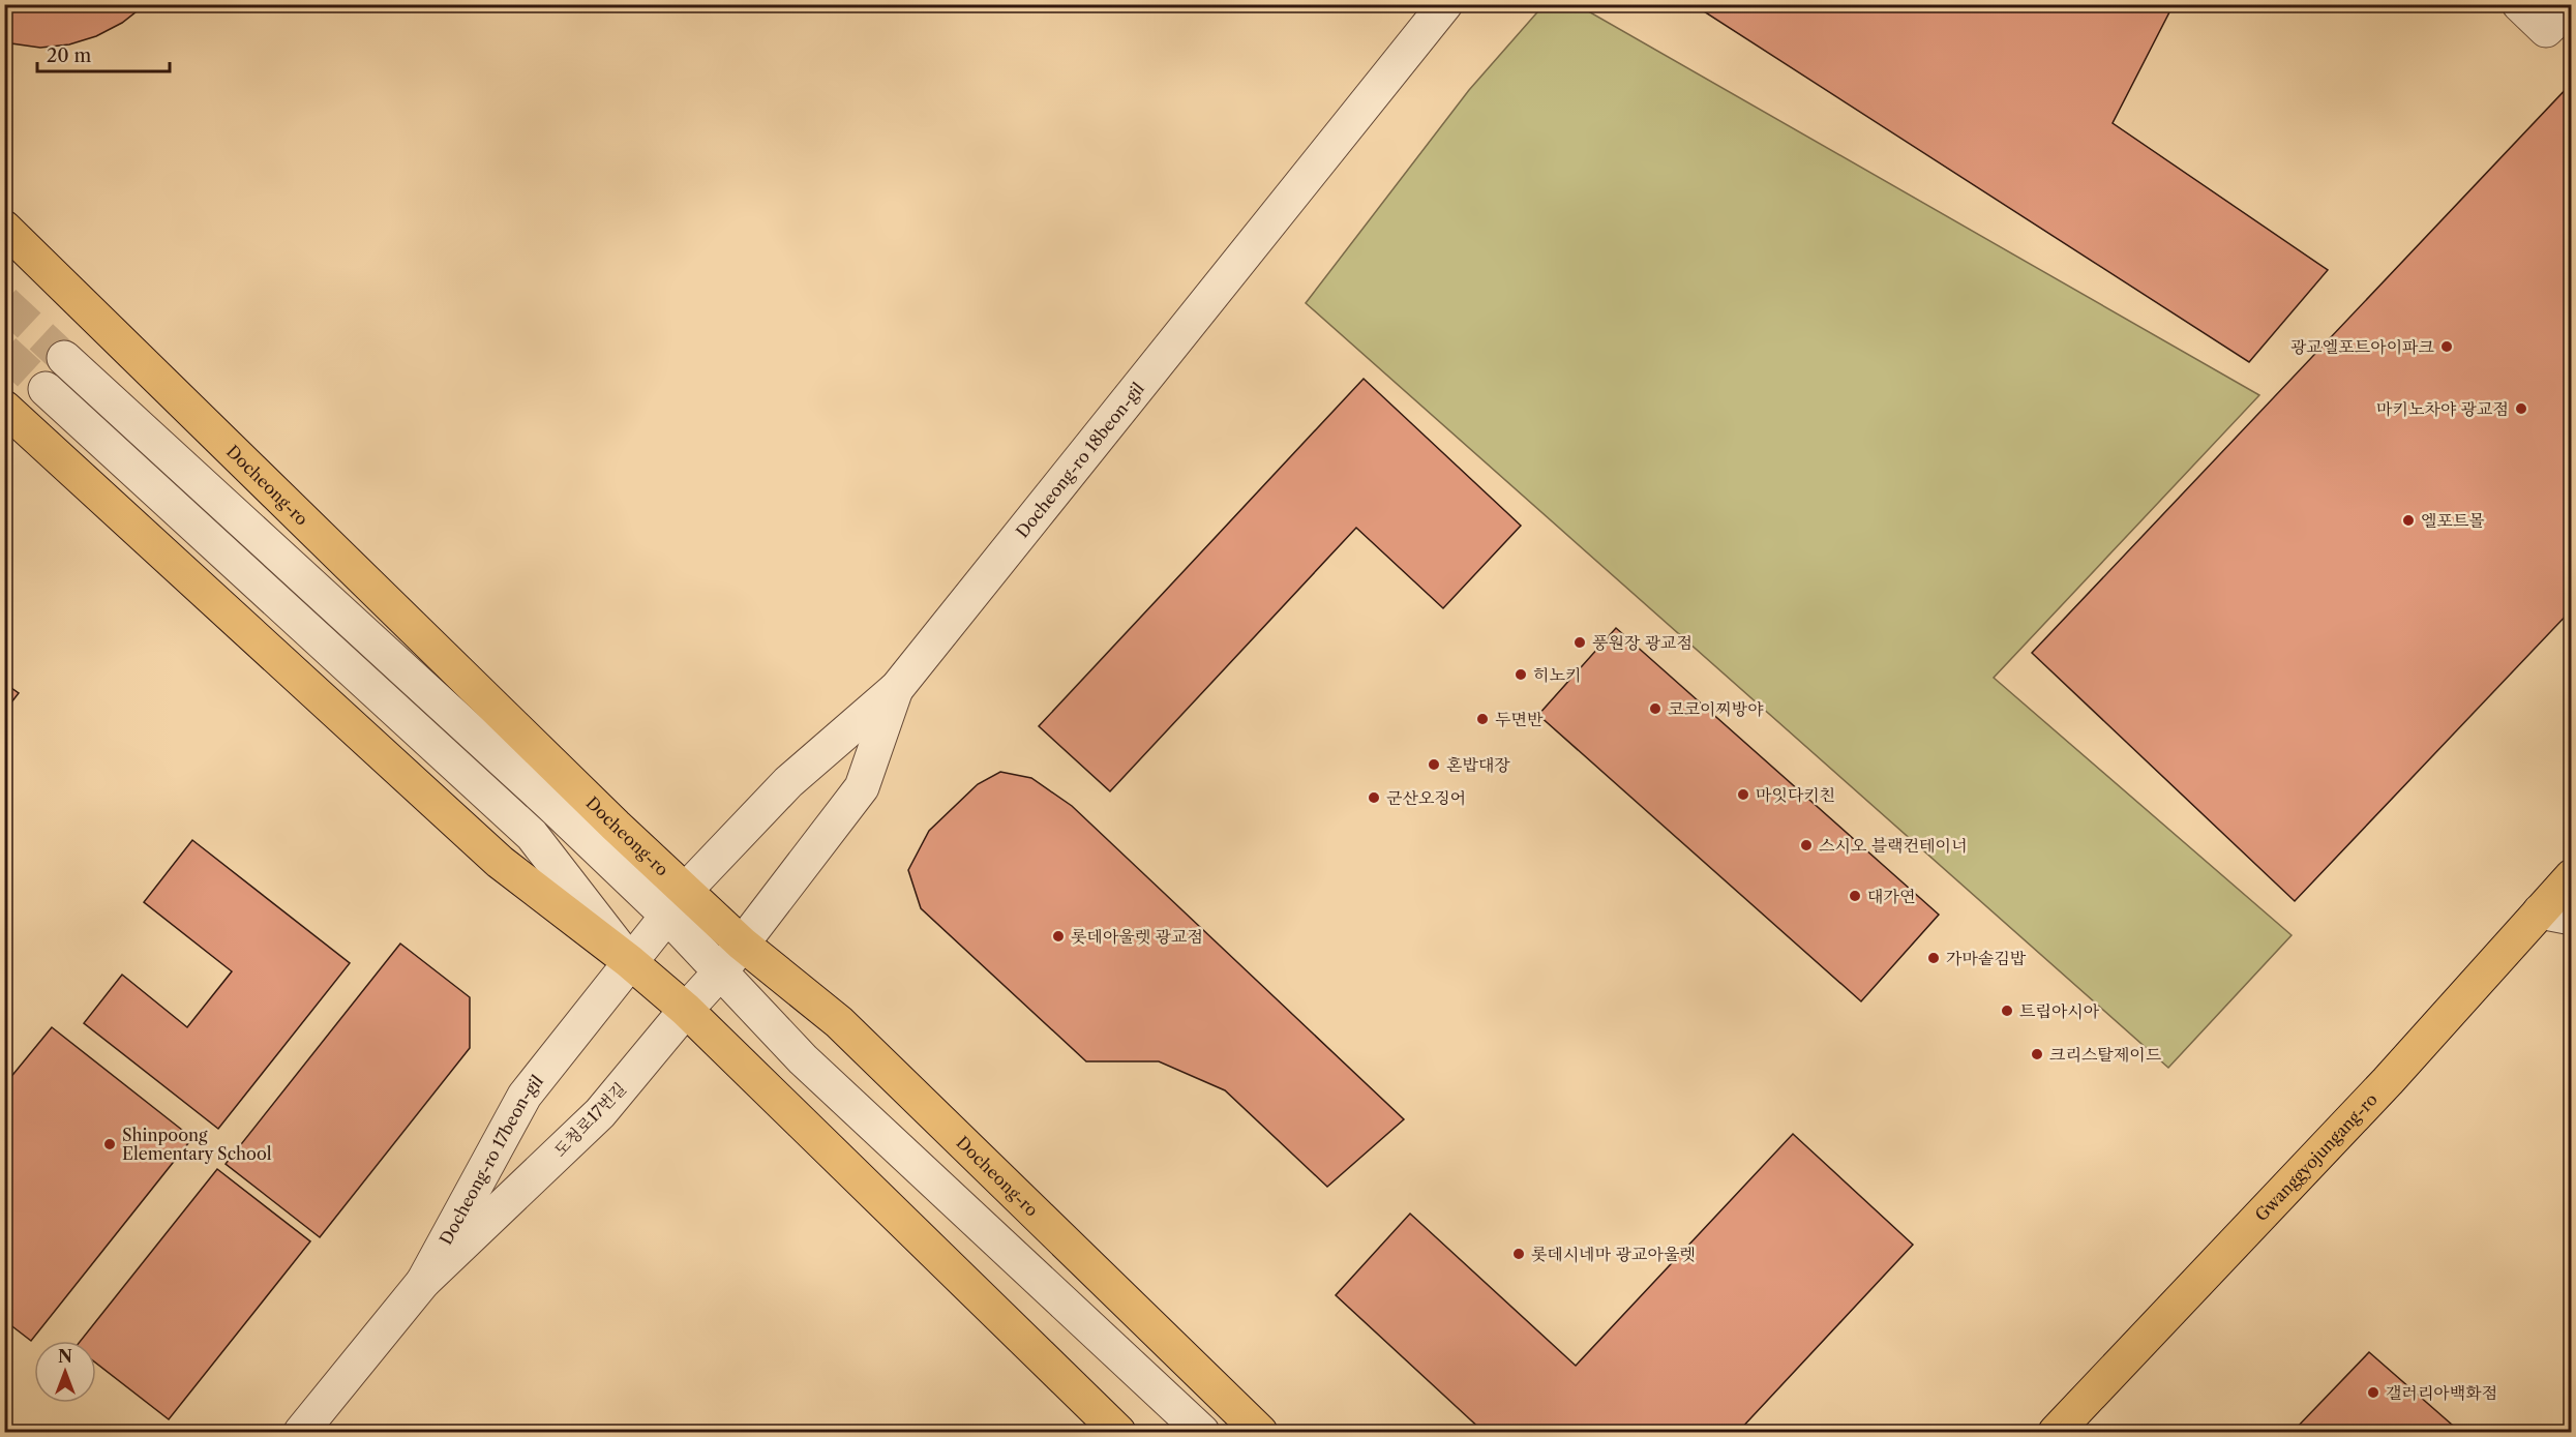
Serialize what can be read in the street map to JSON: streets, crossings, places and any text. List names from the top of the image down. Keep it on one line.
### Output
{"streets":{"main road":["Docheong-ro","Gwanggyojungang-ro"],"street":["Docheong-ro 18beon-gil","도청로17번길","Docheong-ro 17beon-gil"]},"crossings":[["Docheong-ro 18beon-gil","Docheong-ro"],["Docheong-ro 18beon-gil","도청로17번길"],["Docheong-ro 18beon-gil","Docheong-ro 17beon-gil"],["Docheong-ro","도청로17번길"],["Docheong-ro","Docheong-ro 17beon-gil"],["도청로17번길","Docheong-ro 17beon-gil"]],"places":["광교엘포트아이파크","마키노차야 광교점","엘포트몰","풍원장 광교점","히노키","코코이찌방야","두면반","혼밥대장","마잇다키친","군산오징어","스시오 블랙컨테이너","대가연","롯데아울렛 광교점","가마솥김밥","트립아시아","크리스탈제이드","Shinpoong Elementary School","롯데시네마 광교아울렛","갤러리아백화점"],"scale_bar":"20 m","north":"top"}
